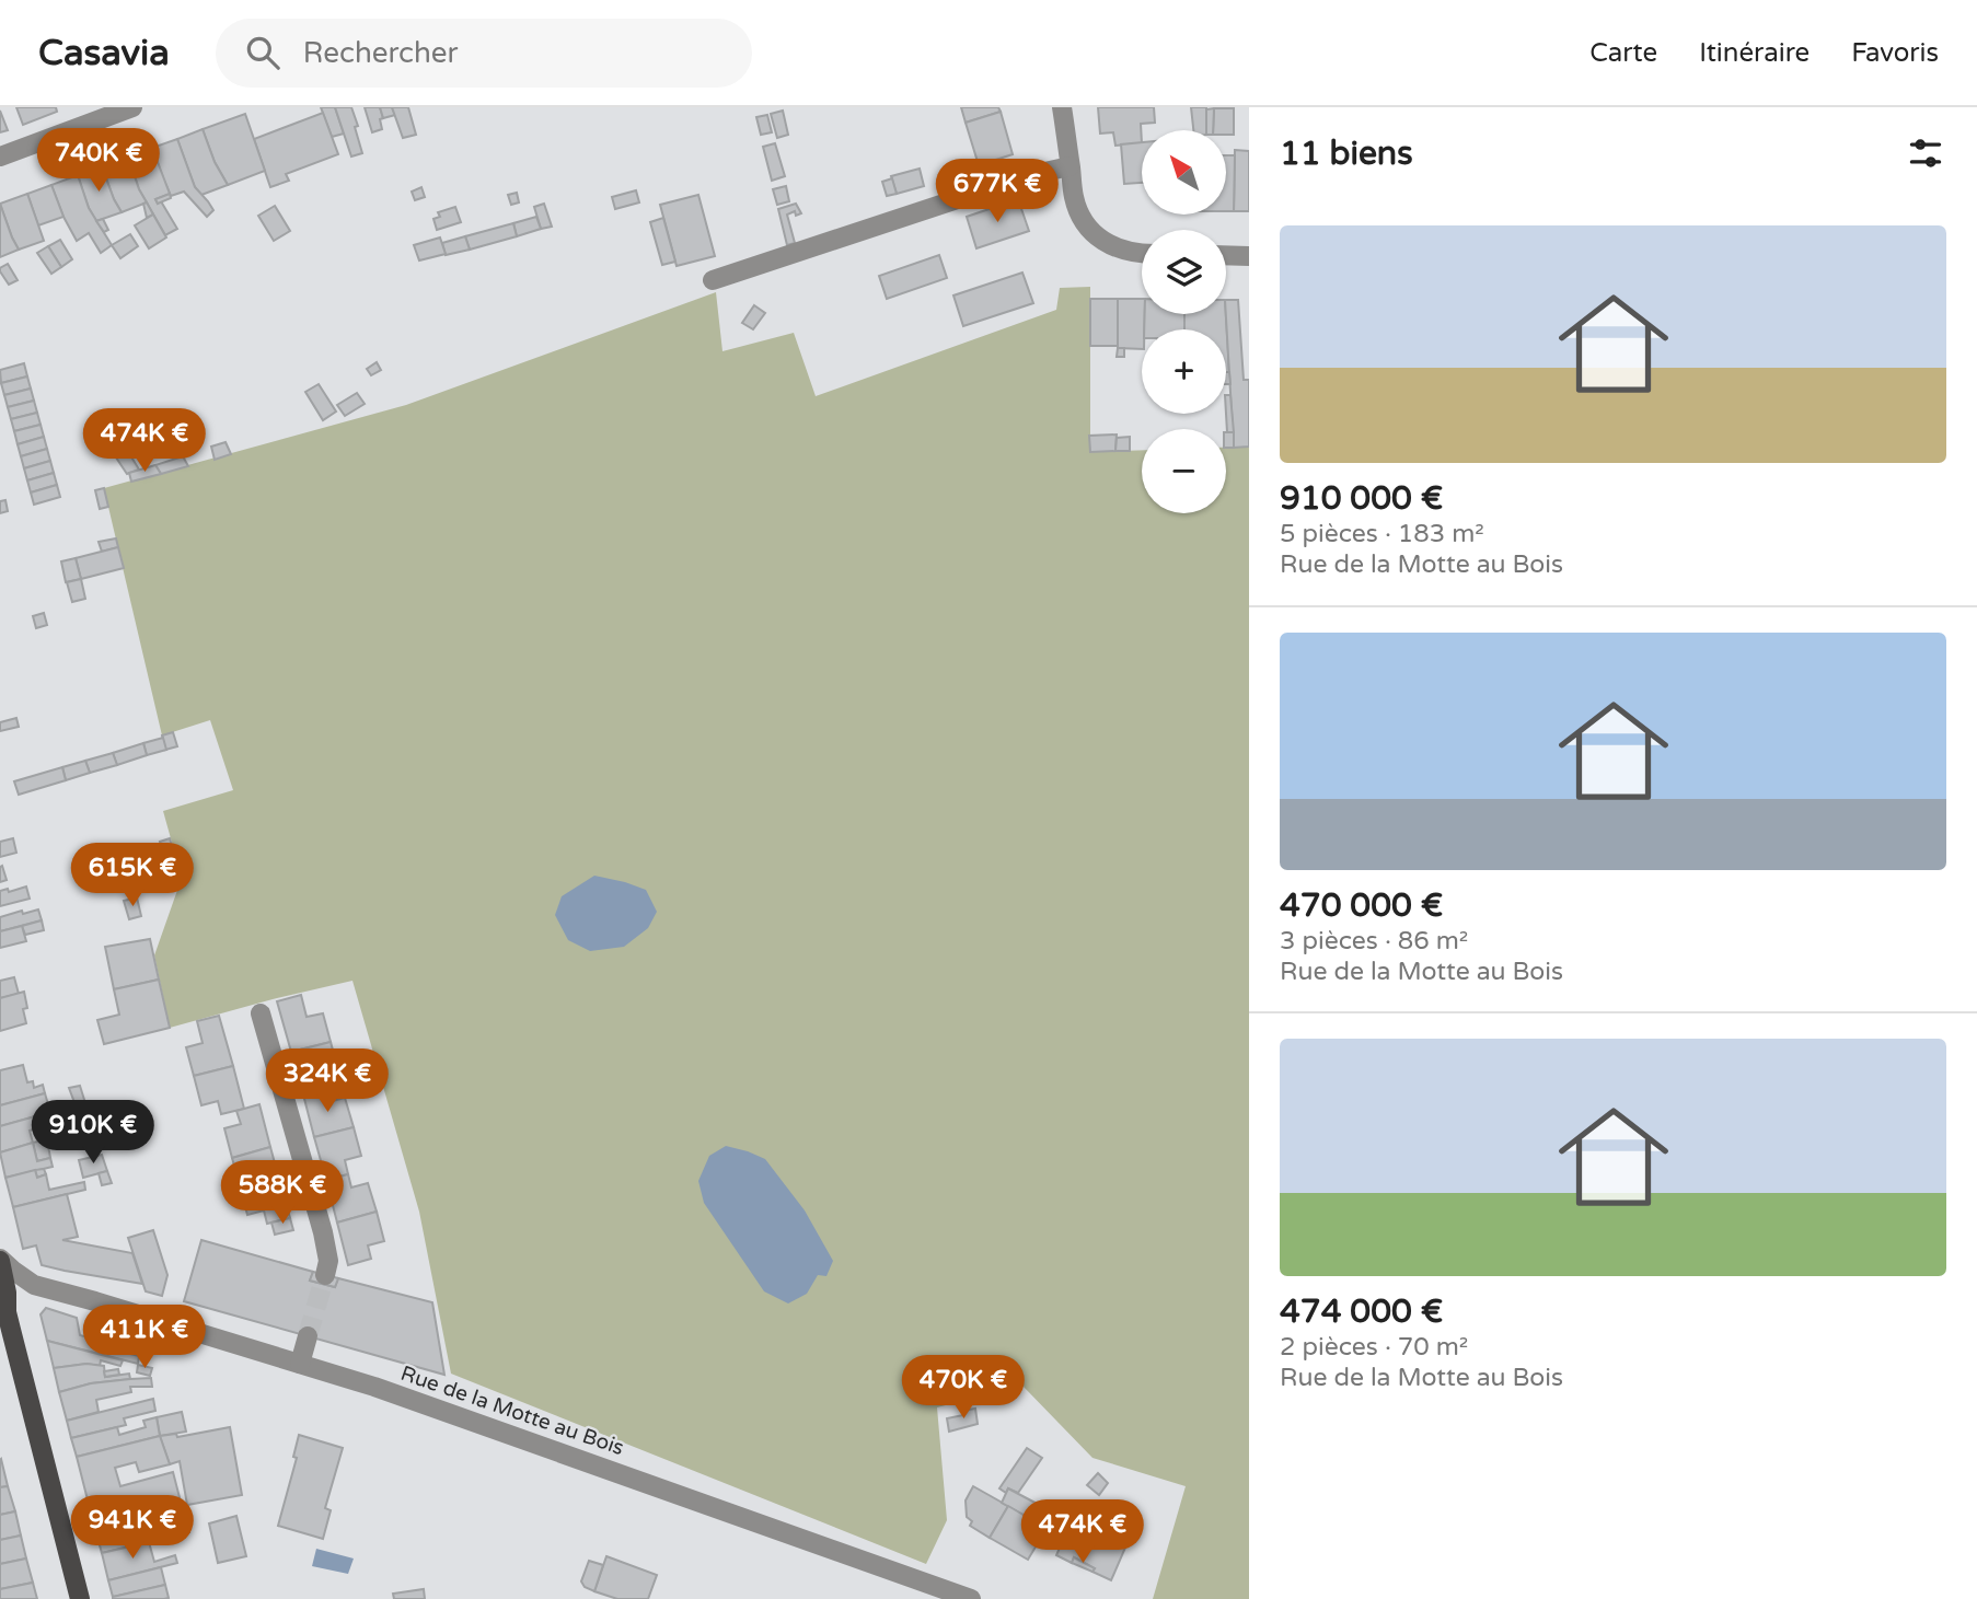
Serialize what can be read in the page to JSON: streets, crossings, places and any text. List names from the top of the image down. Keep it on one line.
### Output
{"streets":{"street":["Rue de la Motte au Bois"]},"north":"top left","page":{"header":"Casavia","search":"Rechercher","nav":["Carte","Itinéraire","Favoris"],"heading":"11 biens","price":["740K €","677K €","474K €","615K €","324K €","910K €","588K €","411K €","470K €","941K €","474K €"],"map_buttons":["+","−"],"list":[{"name":"910 000 €","note":"5 pièces · 183 m² · Rue de la Motte au Bois"},{"name":"470 000 €","note":"3 pièces · 86 m² · Rue de la Motte au Bois"},{"name":"474 000 €","note":"2 pièces · 70 m² · Rue de la Motte au Bois"}]}}
